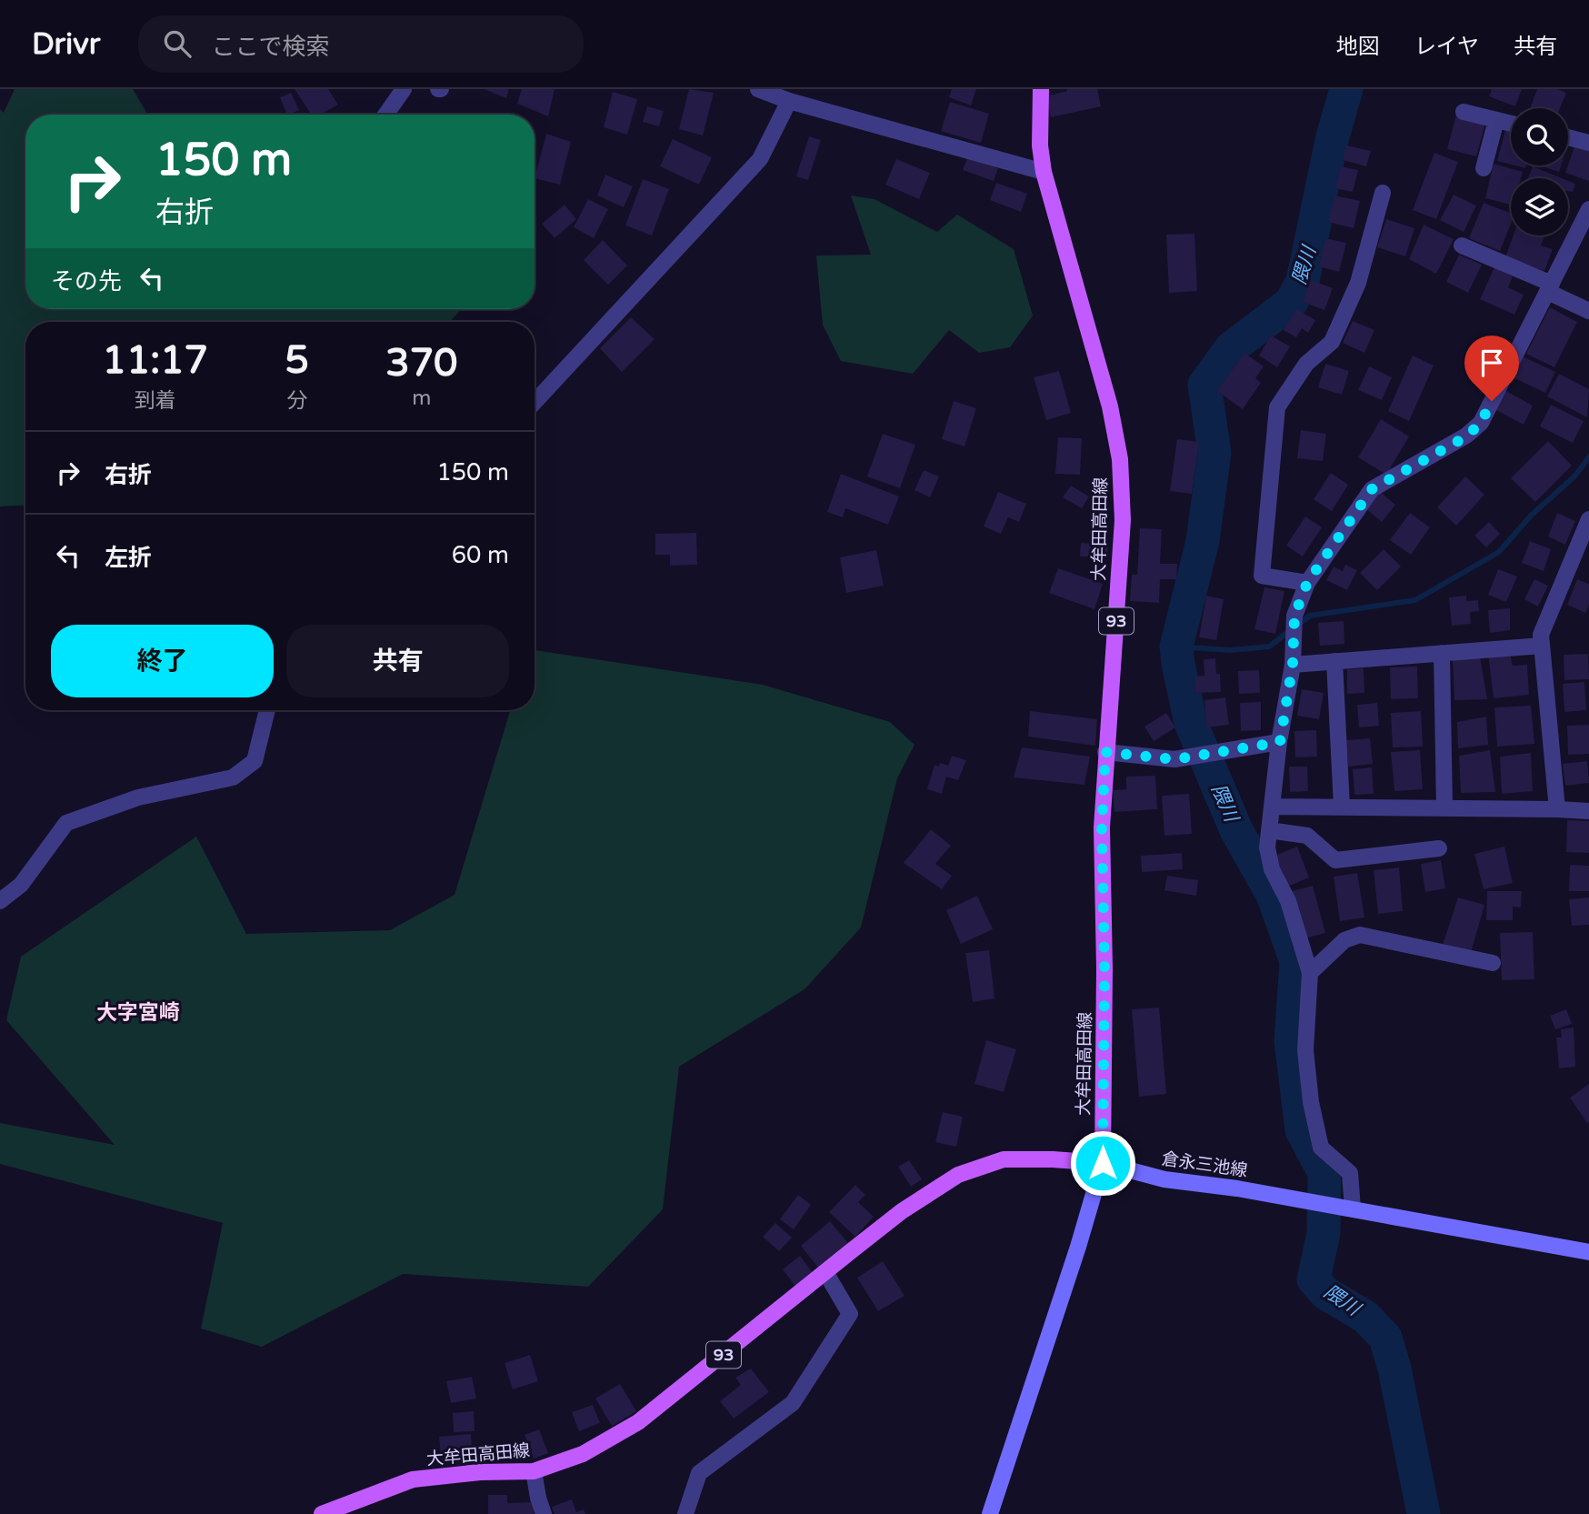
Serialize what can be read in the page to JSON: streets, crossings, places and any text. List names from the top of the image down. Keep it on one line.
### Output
{"streets":{"main road":["大牟田高田線","93","倉永三池線"]},"crossings":[["大牟田高田線","倉永三池線"]],"districts":["大字宮崎"],"water":["隈川"],"page":{"header":"Drivr","search":"ここで検索","nav":["地図","レイヤ","共有"],"turn":["150 m","右折"],"then":"その先","eta":["11:17","到着","5","分","370","m"],"list":[{"name":"右折","value":"150 m"},{"name":"左折","value":"60 m"}],"buttons":["終了","共有"]}}
